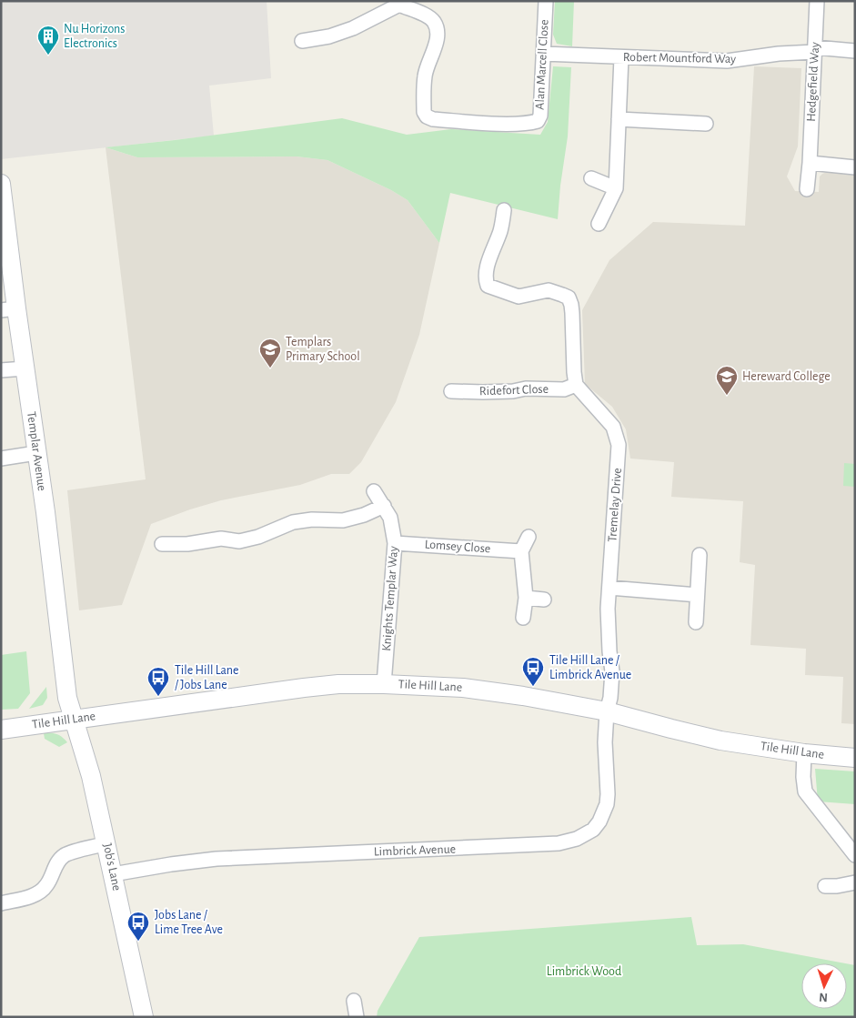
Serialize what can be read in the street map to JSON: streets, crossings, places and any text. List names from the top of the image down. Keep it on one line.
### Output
{"streets":{"main road":["Templar Avenue","Tile Hill Lane","Job's Lane"],"street":["Robert Mountford Way","Alan Marcell Close","Hedgefield Way","Ridefort Close","Tremelay Drive","Lomsey Close","Knights Templar Way","Limbrick Avenue"]},"crossings":[["Robert Mountford Way","Alan Marcell Close"],["Robert Mountford Way","Hedgefield Way"],["Ridefort Close","Tremelay Drive"],["Templar Avenue","Tile Hill Lane"],["Templar Avenue","Job's Lane"],["Tremelay Drive","Tile Hill Lane"],["Tremelay Drive","Limbrick Avenue"],["Lomsey Close","Knights Templar Way"],["Knights Templar Way","Tile Hill Lane"],["Tile Hill Lane","Limbrick Avenue"],["Tile Hill Lane","Job's Lane"],["Limbrick Avenue","Job's Lane"]],"parks":["Limbrick Wood"],"places":{"building":["Nu Horizons Electronics"],"school or university":["Templars Primary School","Hereward College"],"bus stop":["Tile Hill Lane / Limbrick Avenue","Tile Hill Lane / Jobs Lane","Jobs Lane / Lime Tree Ave"]},"north":"bottom"}
